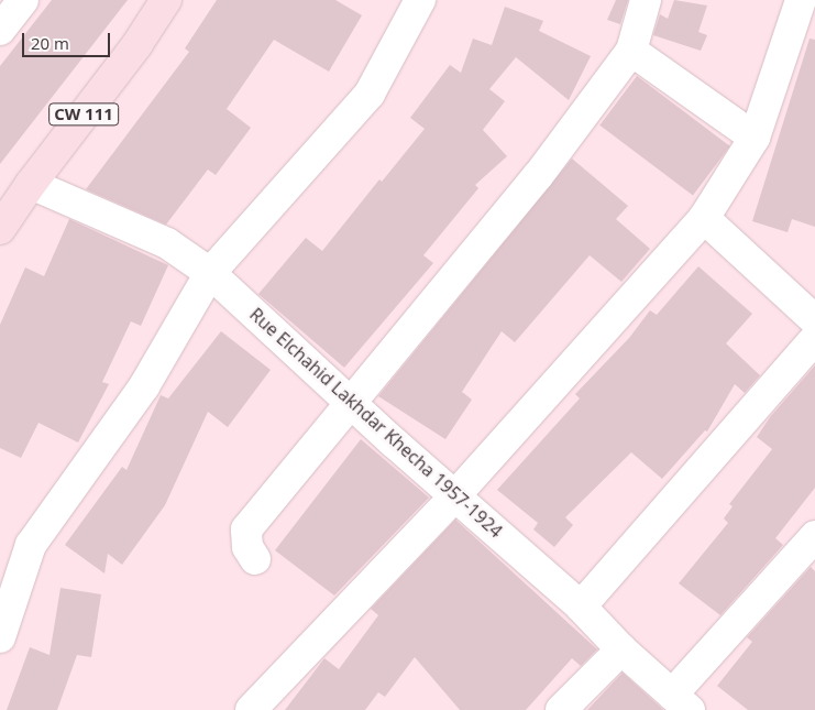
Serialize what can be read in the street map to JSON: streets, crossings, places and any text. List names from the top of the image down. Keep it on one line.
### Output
{"streets":{"main road":["CW 111"],"street":["Rue Elchahid Lakhdar Khecha 1957-1924"]},"crossings":[["CW 111","Rue Elchahid Lakhdar Khecha 1957-1924"]],"scale_bar":"20 m"}
